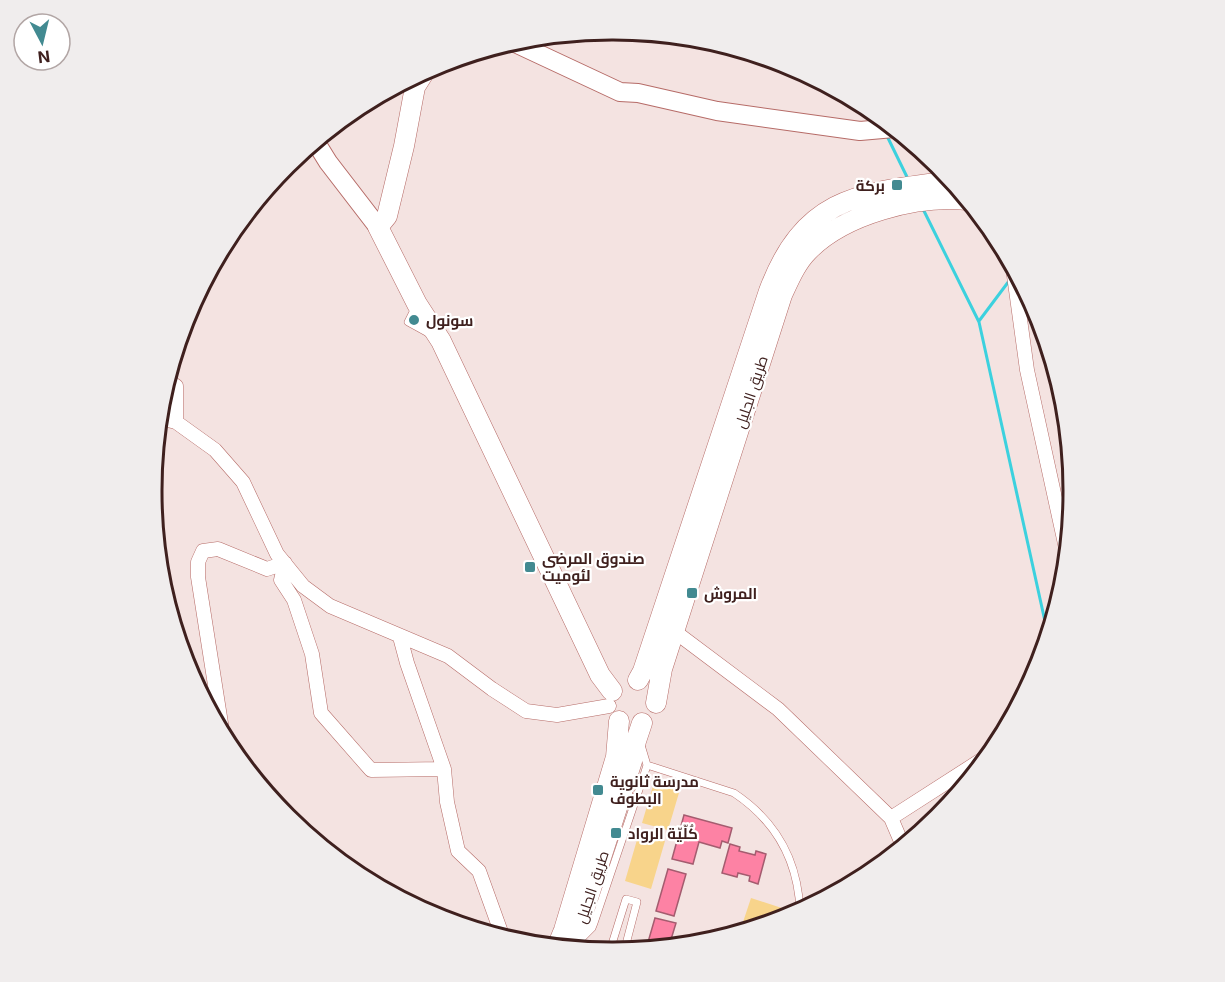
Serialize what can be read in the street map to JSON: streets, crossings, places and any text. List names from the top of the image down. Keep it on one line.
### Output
{"streets":{"main road":["طريق الجليل"]},"places":{"transit":["بركة","صندوق المرضى لئوميت","المروش","مدرسة ثانوية البطوف","كُلّيّة الرواد"],"other":["سونول"]},"north":"bottom"}
